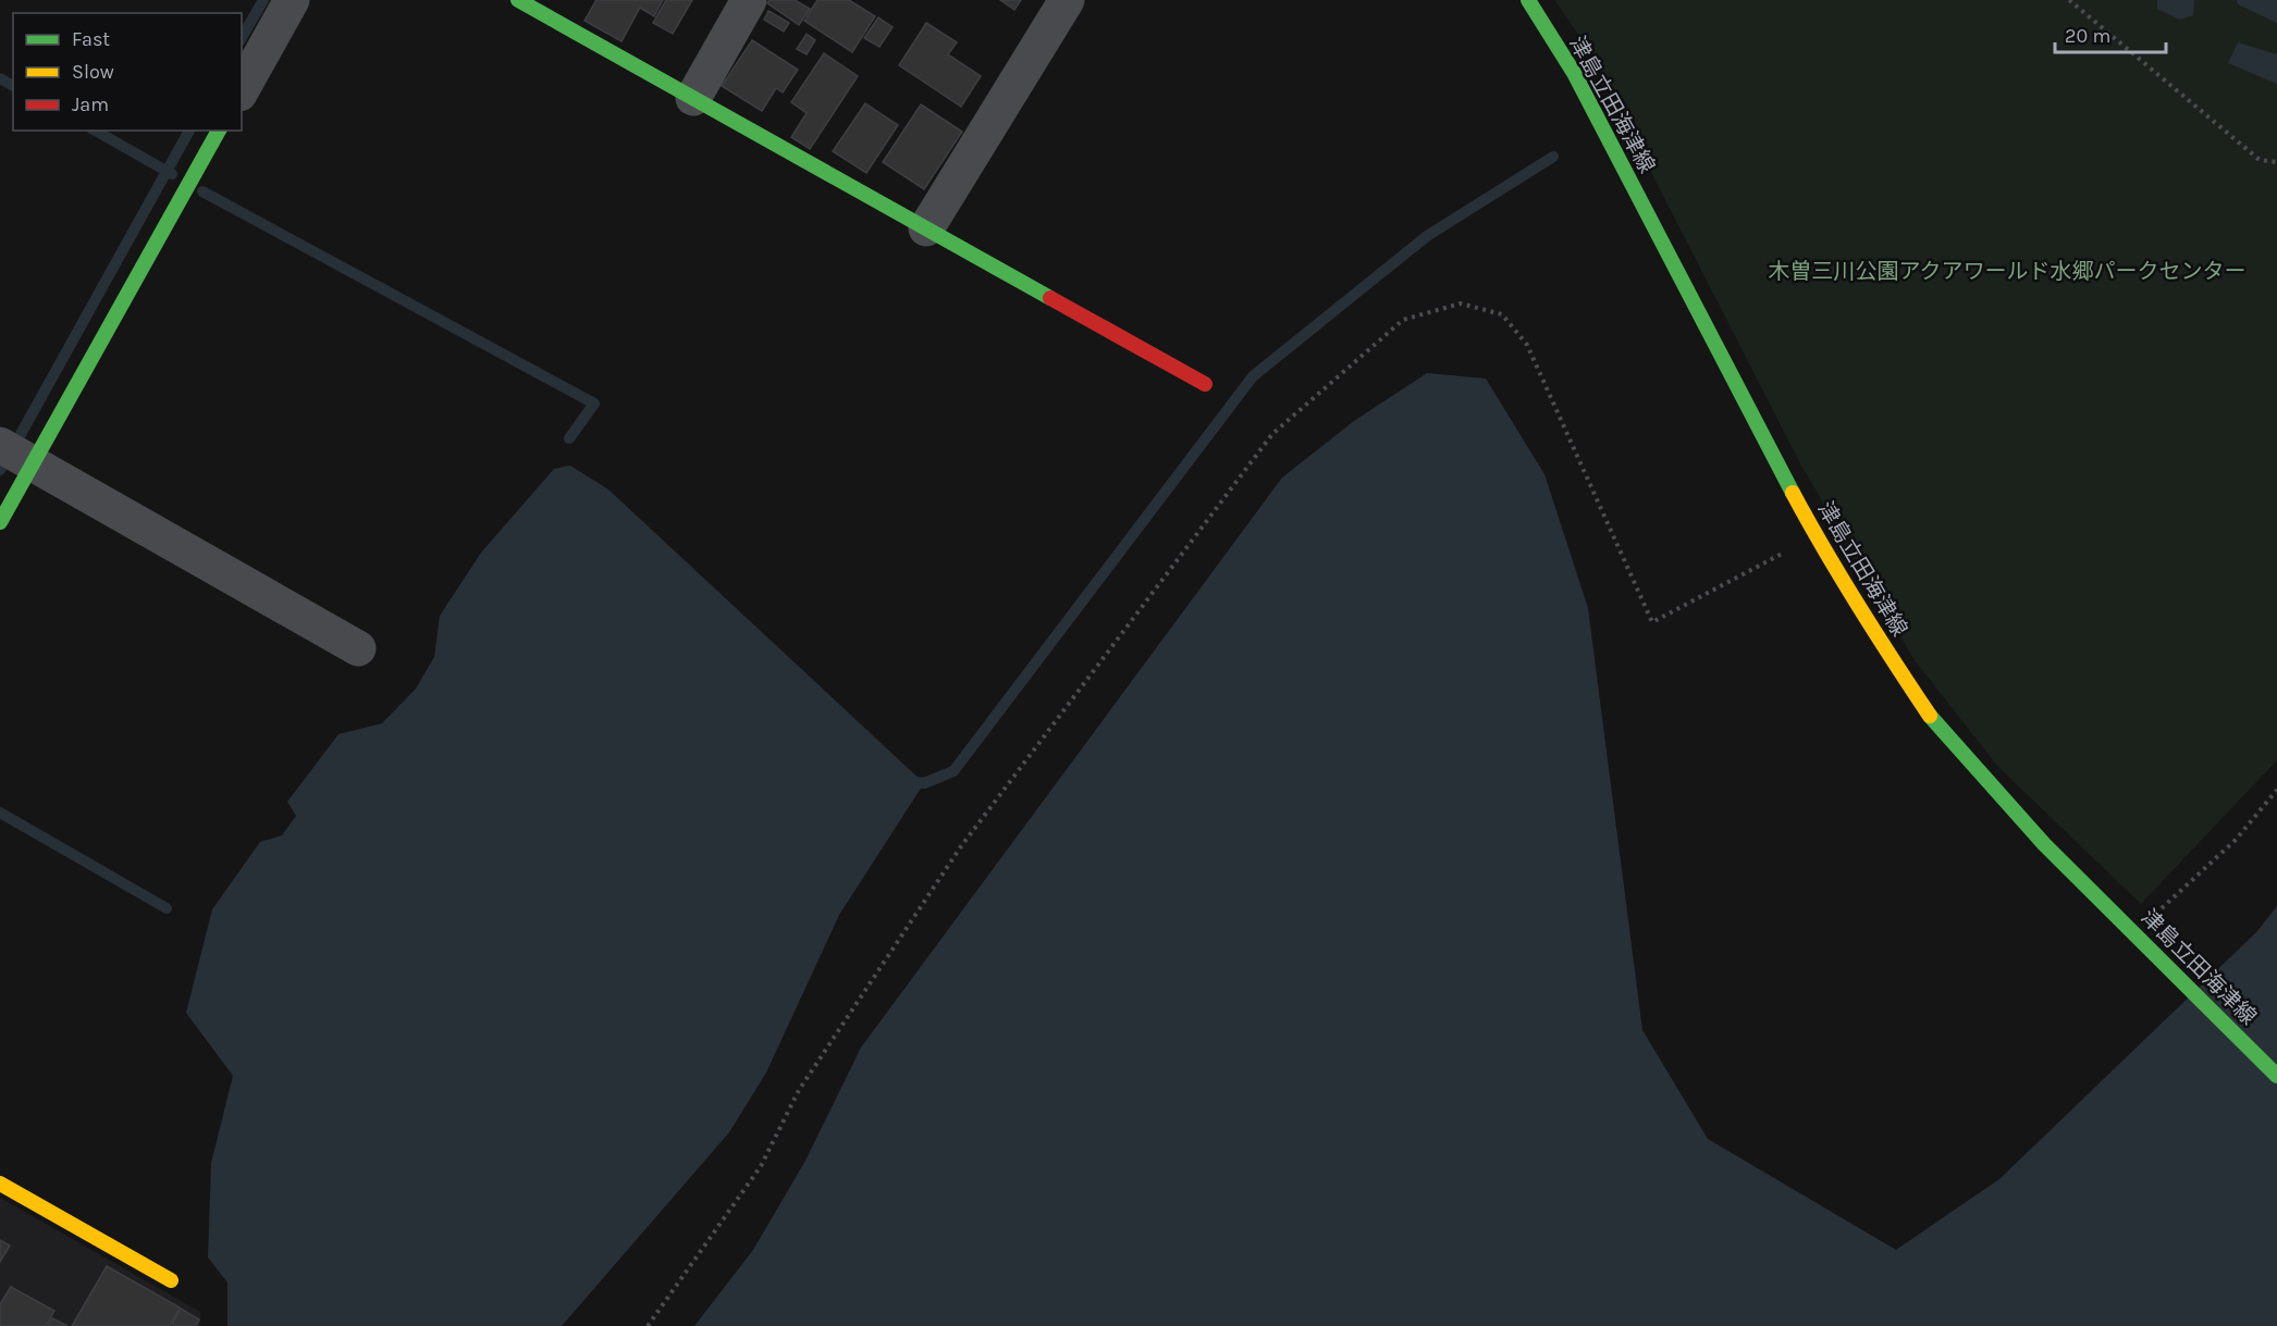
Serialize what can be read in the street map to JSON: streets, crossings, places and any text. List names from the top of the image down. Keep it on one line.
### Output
{"streets":{"street":["津島立田海津線"]},"parks":["木曽三川公園アクアワールド水郷パークセンター"],"legend":["Fast","Slow","Jam"],"scale_bar":"20 m"}
